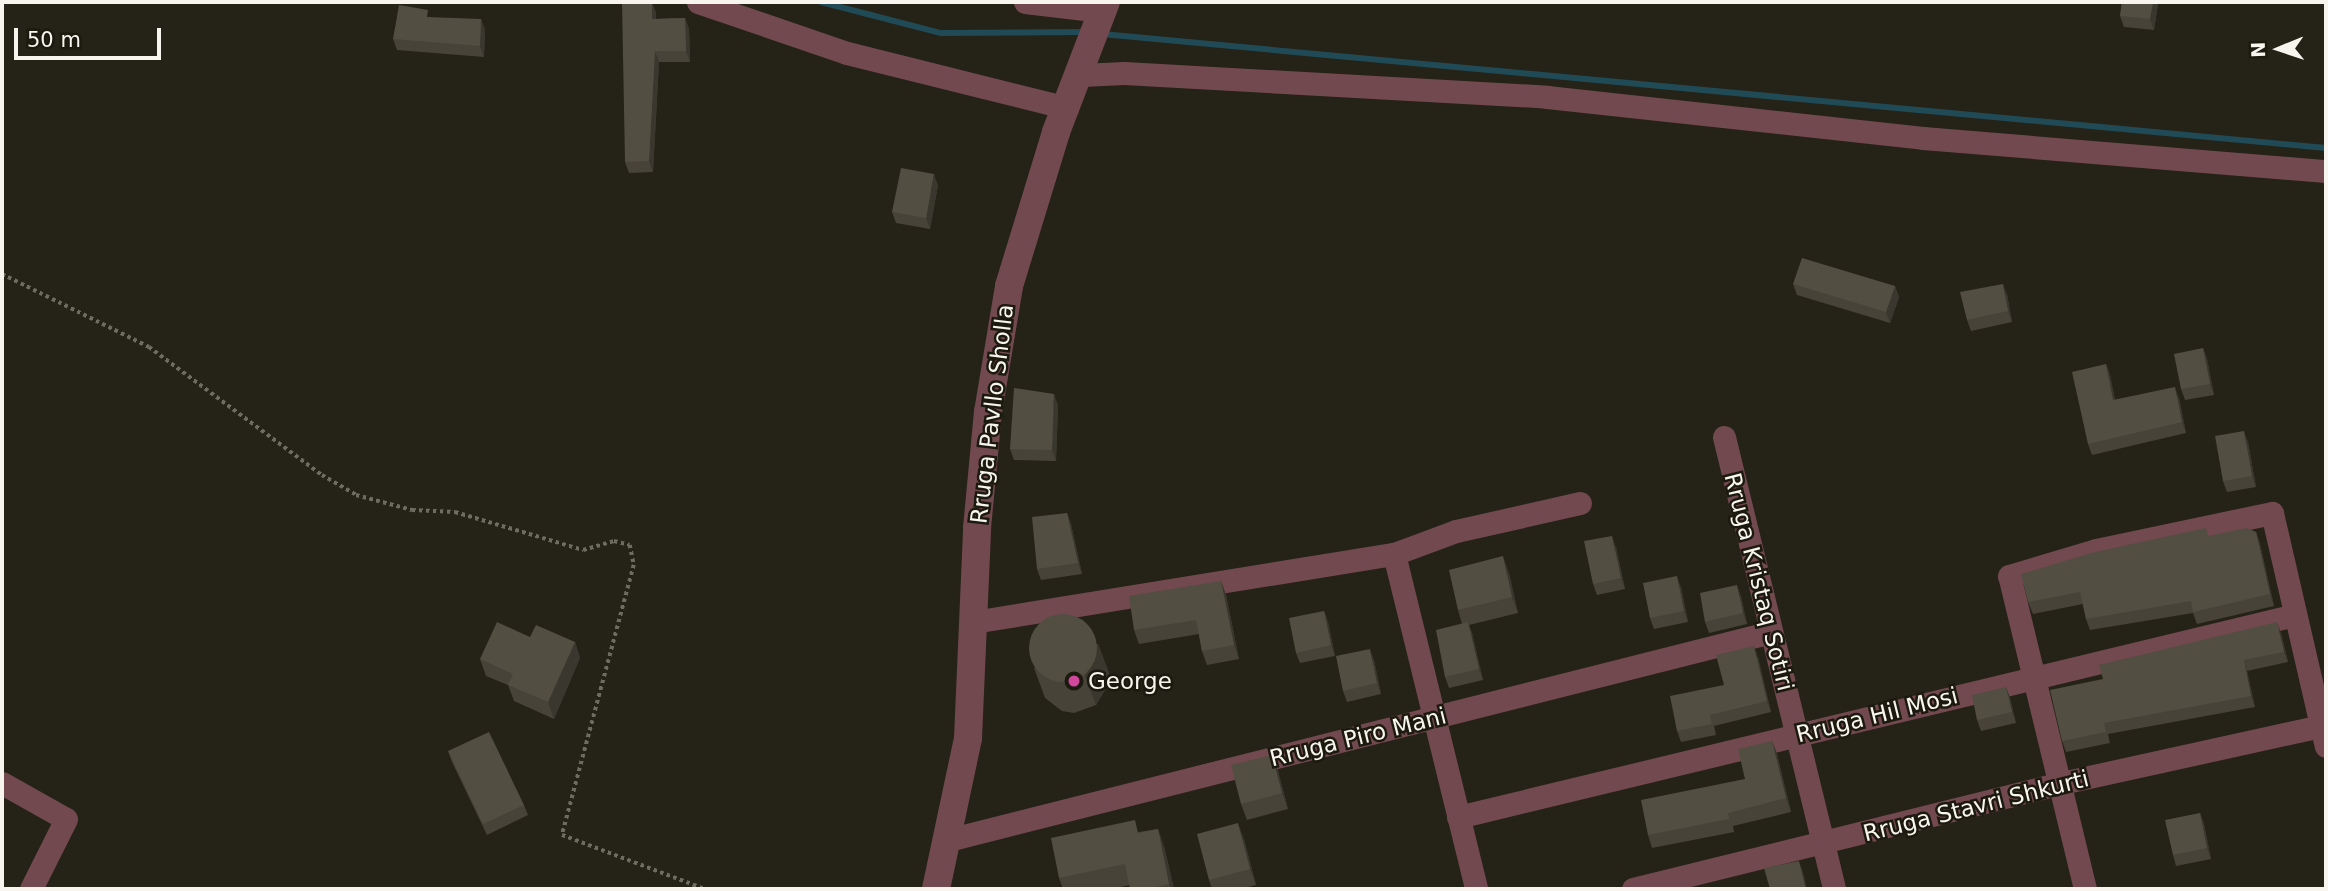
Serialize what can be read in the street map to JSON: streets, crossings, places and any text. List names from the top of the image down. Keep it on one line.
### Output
{"streets":{"street":["Rruga Pavllo Sholla","Rruga Kristaq Sotiri","Rruga Hil Mosi","Rruga Piro Mani","Rruga Stavri Shkurti"]},"crossings":[["Rruga Pavllo Sholla","Rruga Piro Mani"],["Rruga Kristaq Sotiri","Rruga Hil Mosi"],["Rruga Kristaq Sotiri","Rruga Piro Mani"],["Rruga Kristaq Sotiri","Rruga Stavri Shkurti"]],"places":["George"],"scale_bar":"50 m","north":"left"}
